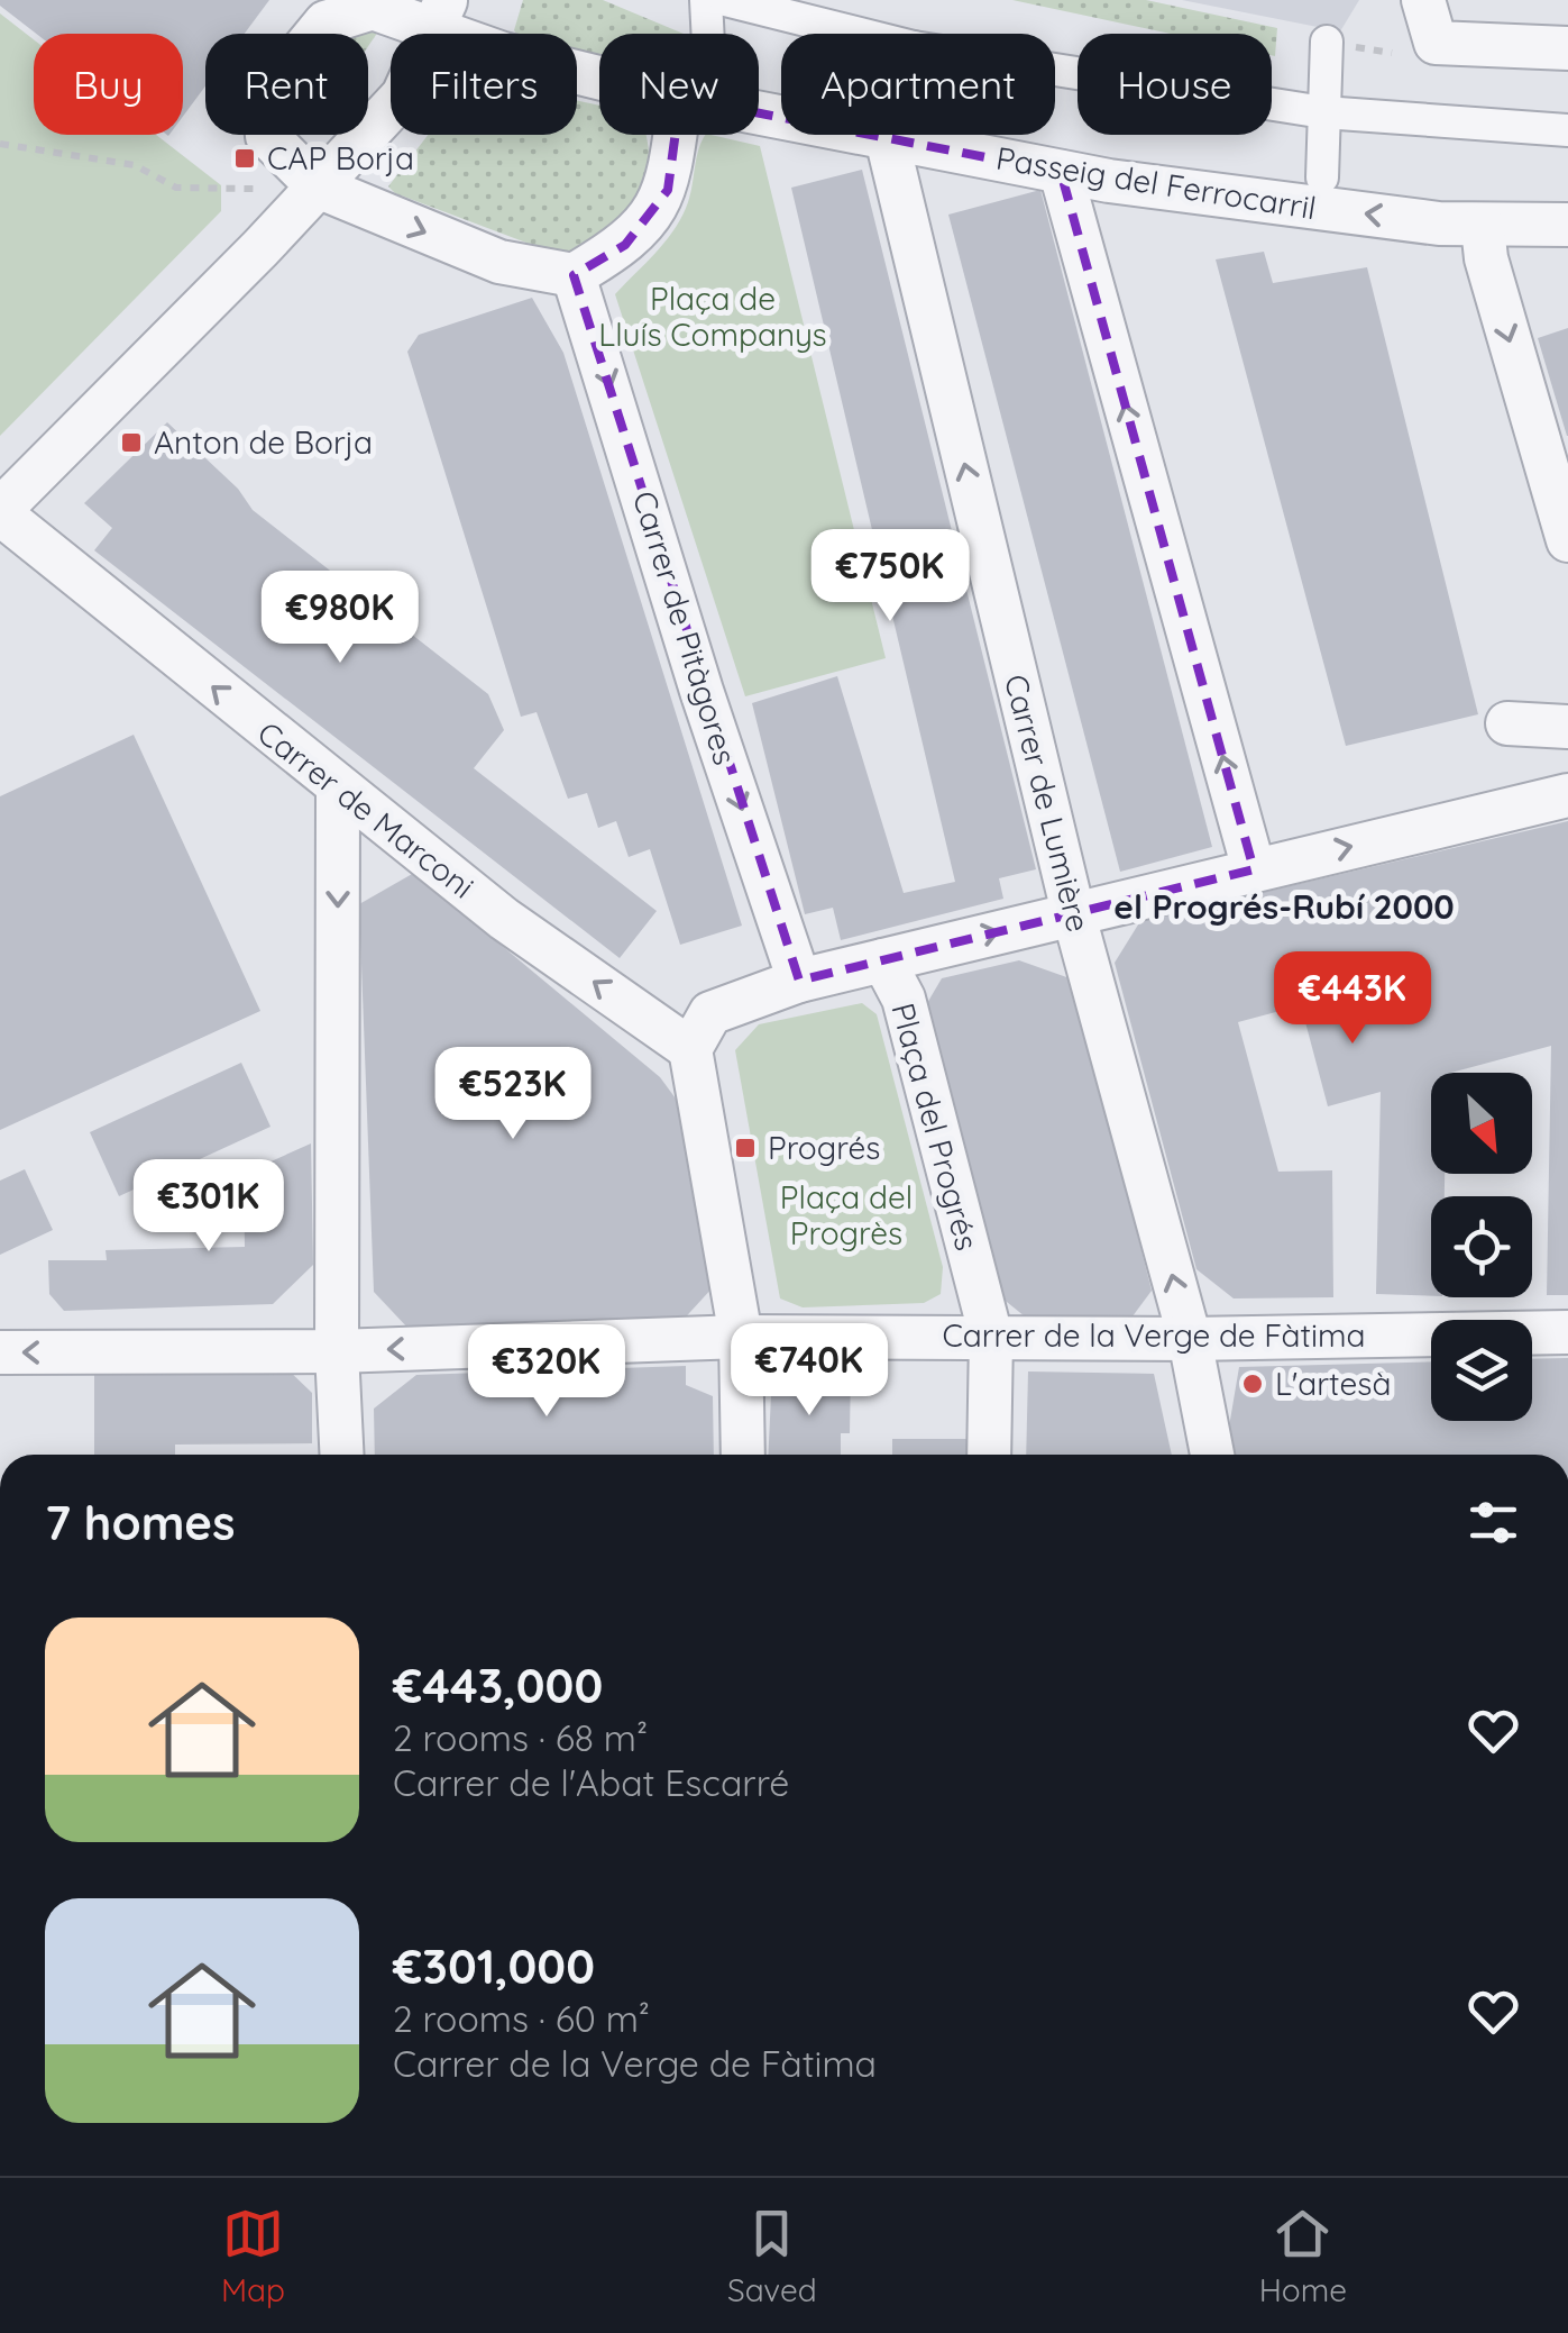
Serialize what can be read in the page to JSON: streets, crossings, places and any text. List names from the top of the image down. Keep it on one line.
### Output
{"streets":{"street":["Passeig del Ferrocarril","Carrer de Pitàgores","Carrer de Lumière","Carrer de Marconi","Plaça del Progrés","Carrer de la Verge de Fàtima"]},"crossings":[["Passeig del Ferrocarril","Carrer de Lumière"],["Carrer de Lumière","Carrer de la Verge de Fàtima"],["Plaça del Progrés","Carrer de la Verge de Fàtima"]],"one_way":["Carrer de Pitàgores","Carrer de Marconi","Carrer de la Verge de Fàtima"],"districts":["el Progrés-Rubí 2000"],"parks":["Plaça de Lluís Companys","Plaça del Progrès"],"places":{"transit":["CAP Borja","Anton de Borja","Progrés"],"other":["L'artesà"]},"north":"bottom right","page":{"chip":["Buy","Rent","Filters","New","Apartment","House"],"price":["€750K","€980K","€443K","€523K","€301K","€740K","€320K"],"heading":"7 homes","list":[{"name":"€443,000","note":"2 rooms · 68 m² · Carrer de l'Abat Escarré"},{"name":"€301,000","note":"2 rooms · 60 m² · Carrer de la Verge de Fàtima"}],"tabs":["Map","Saved","Home"]}}
